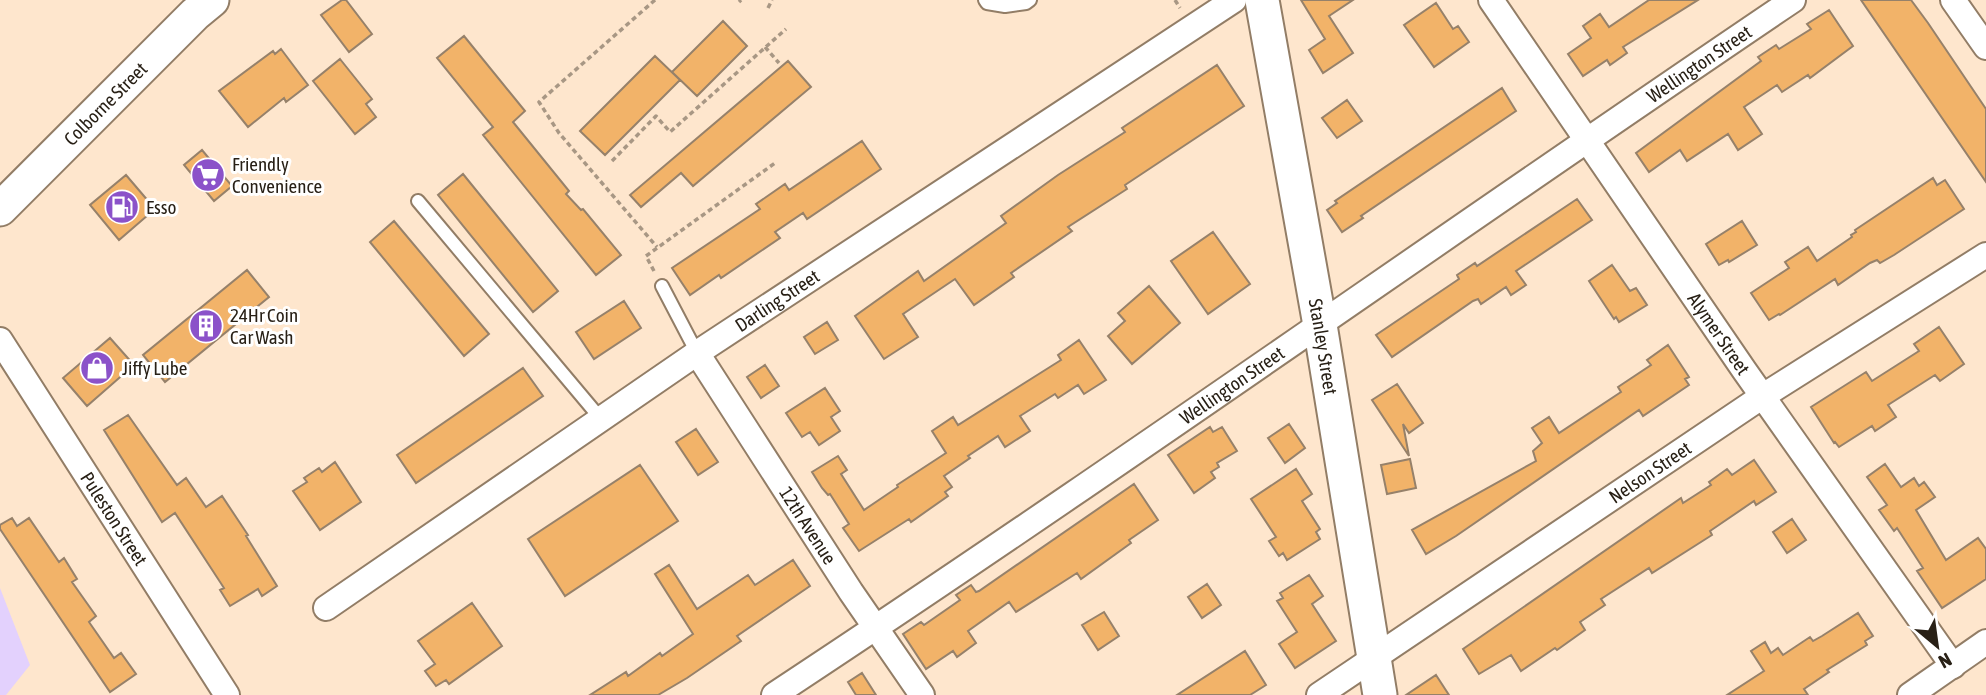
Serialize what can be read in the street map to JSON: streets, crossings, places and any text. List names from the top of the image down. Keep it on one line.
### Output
{"streets":{"street":["Wellington Street","Colborne Street","Darling Street","Alymer Street","Stanley Street","Nelson Street","Puleston Street","12th Avenue"]},"crossings":[["Wellington Street","Alymer Street"],["Wellington Street","Stanley Street"],["Wellington Street","12th Avenue"],["Darling Street","12th Avenue"],["Alymer Street","Nelson Street"],["Stanley Street","Nelson Street"]],"places":{"supermarket":["Friendly Convenience"],"fuel station":["Esso"],"building":["24Hr Coin Car Wash"],"shop":["Jiffy Lube"]},"north":"bottom right"}
